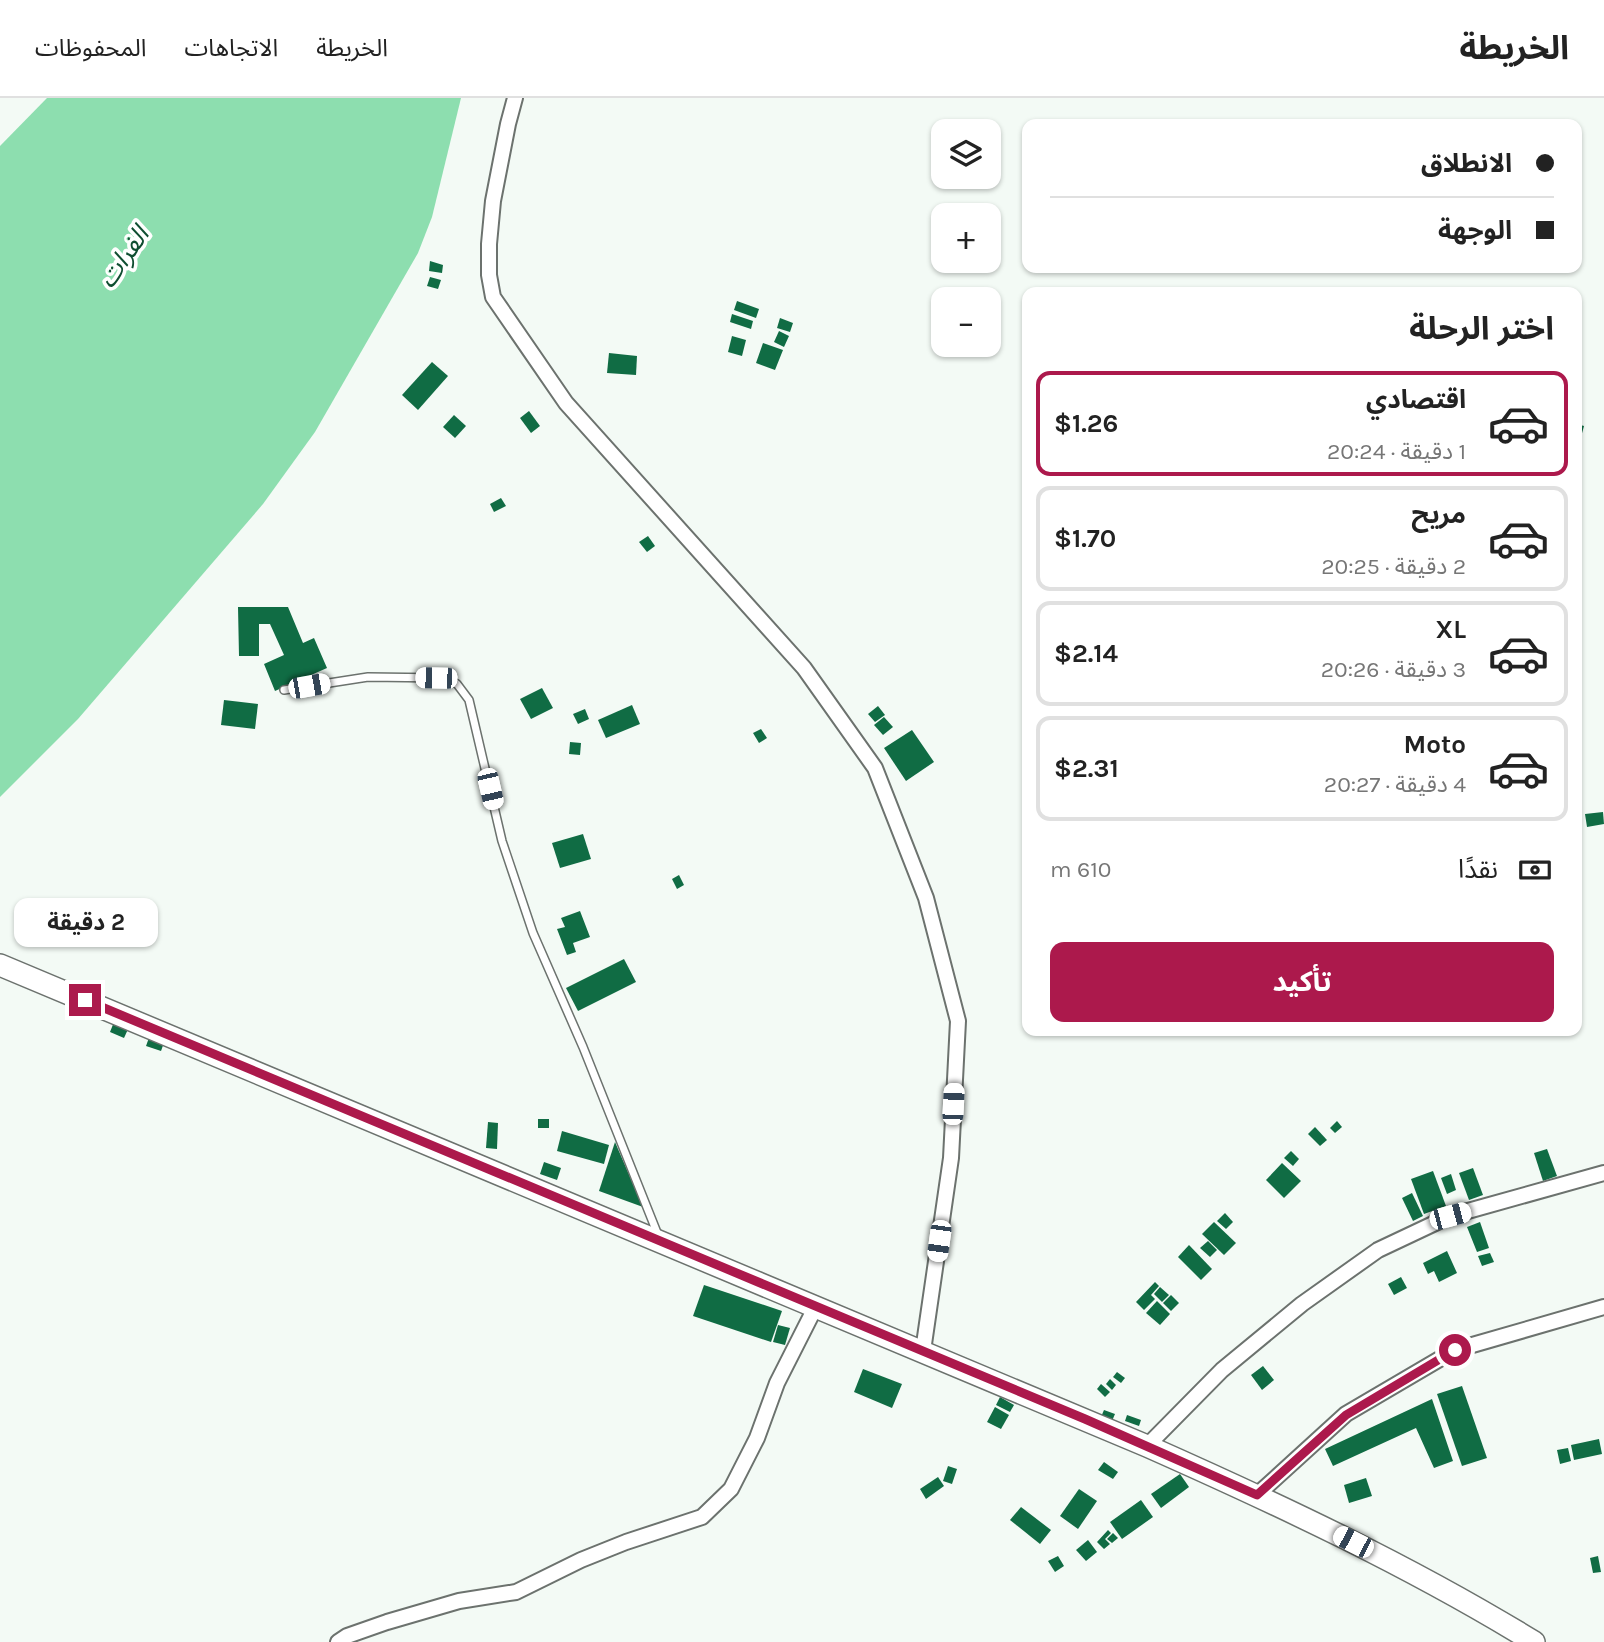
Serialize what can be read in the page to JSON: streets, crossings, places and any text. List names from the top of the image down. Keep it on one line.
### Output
{"water":["الفرات"],"page":{"header":"الخريطة","nav":["الخريطة","الاتجاهات","المحفوظات"],"map_buttons":["+","−"],"banner":["الانطلاق","الوجهة"],"heading":"اختر الرحلة","list":[{"name":"اقتصادي","note":"1 دقيقة · 20:24","value":"$1.26"},{"name":"مريح","note":"2 دقيقة · 20:25","value":"$1.70"},{"name":"XL","note":"3 دقيقة · 20:26","value":"$2.14"},{"name":"Moto","note":"4 دقيقة · 20:27","value":"$2.31"}],"pay":["نقدًا","610 m"],"bubble":"2 دقيقة","buttons":"تأكيد"}}
